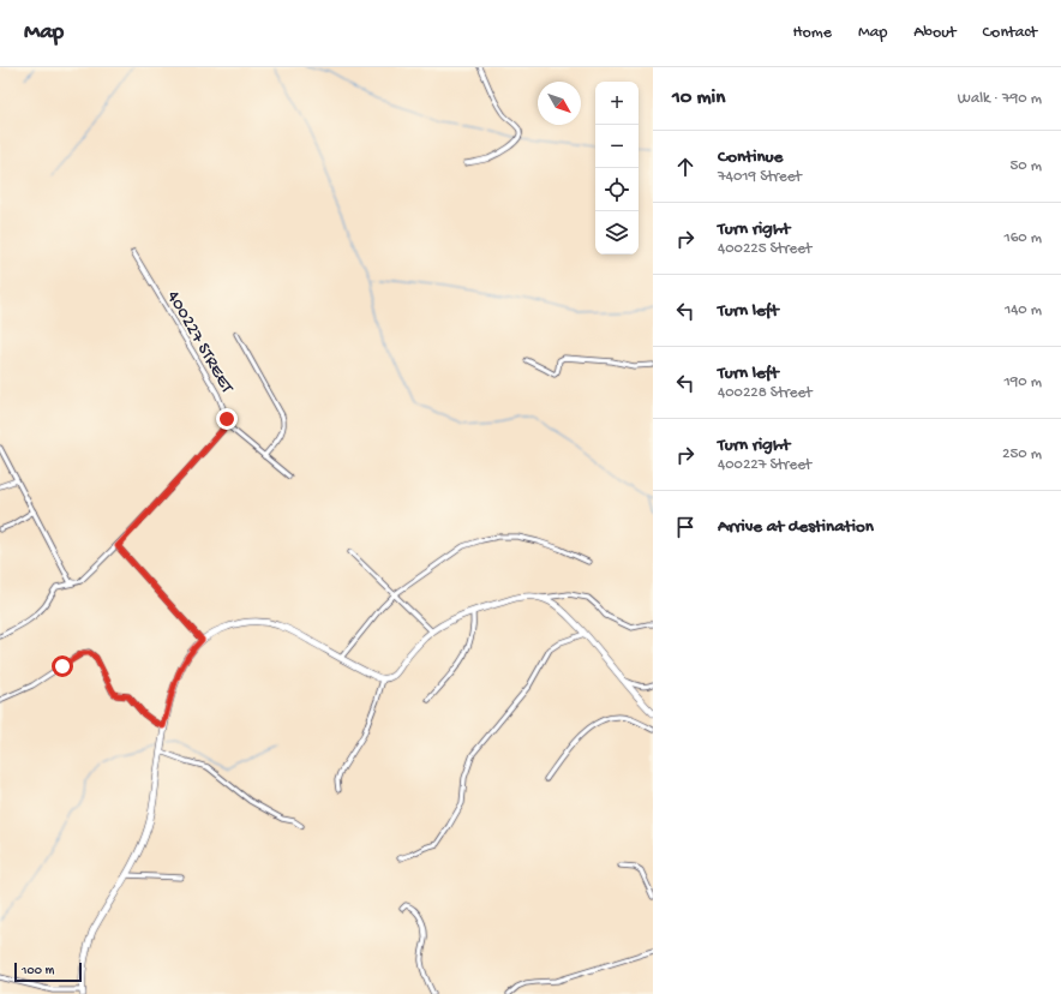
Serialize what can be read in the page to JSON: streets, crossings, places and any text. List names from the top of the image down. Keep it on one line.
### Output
{"streets":{"street":["400227 STREET"]},"scale_bar":"100 m","north":"bottom right","page":{"header":"Map","nav":["Home","Map","About","Contact"],"heading":["10 min","Walk · 790 m"],"map_buttons":["+","−"],"list":[["Continue","74019 Street","50 m"],["Turn right","400225 Street","160 m"],["Turn left","140 m"],["Turn left","400228 Street","190 m"],["Turn right","400227 Street","250 m"],"Arrive at destination"],"scale":"100 m"}}
